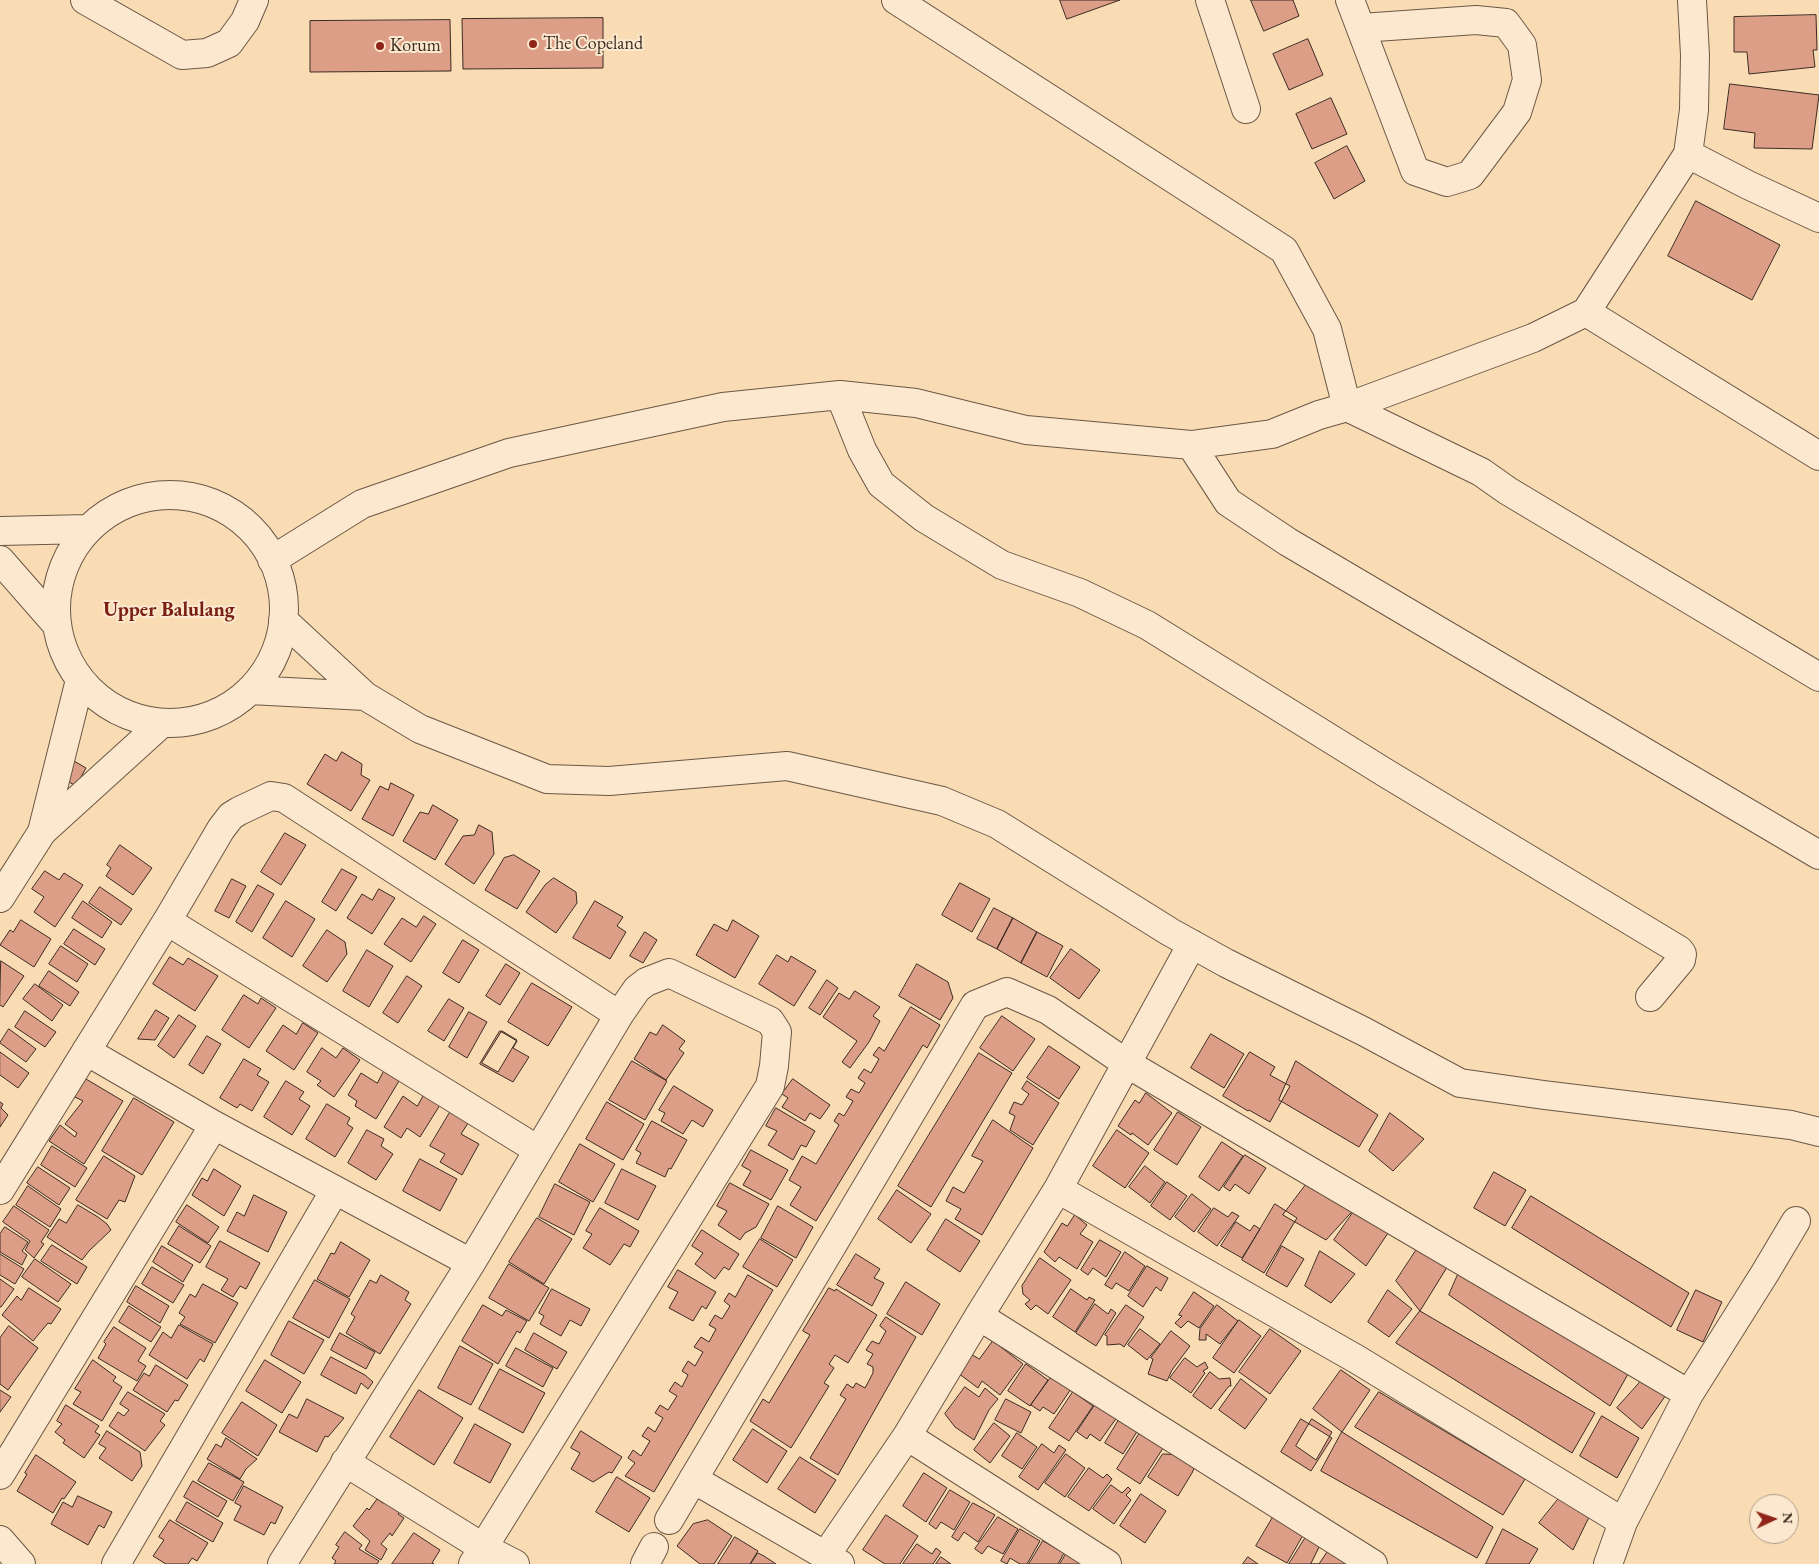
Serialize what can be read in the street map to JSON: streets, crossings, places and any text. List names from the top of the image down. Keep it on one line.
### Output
{"districts":["Upper Balulang"],"places":["The Copeland","Korum"],"north":"right"}
